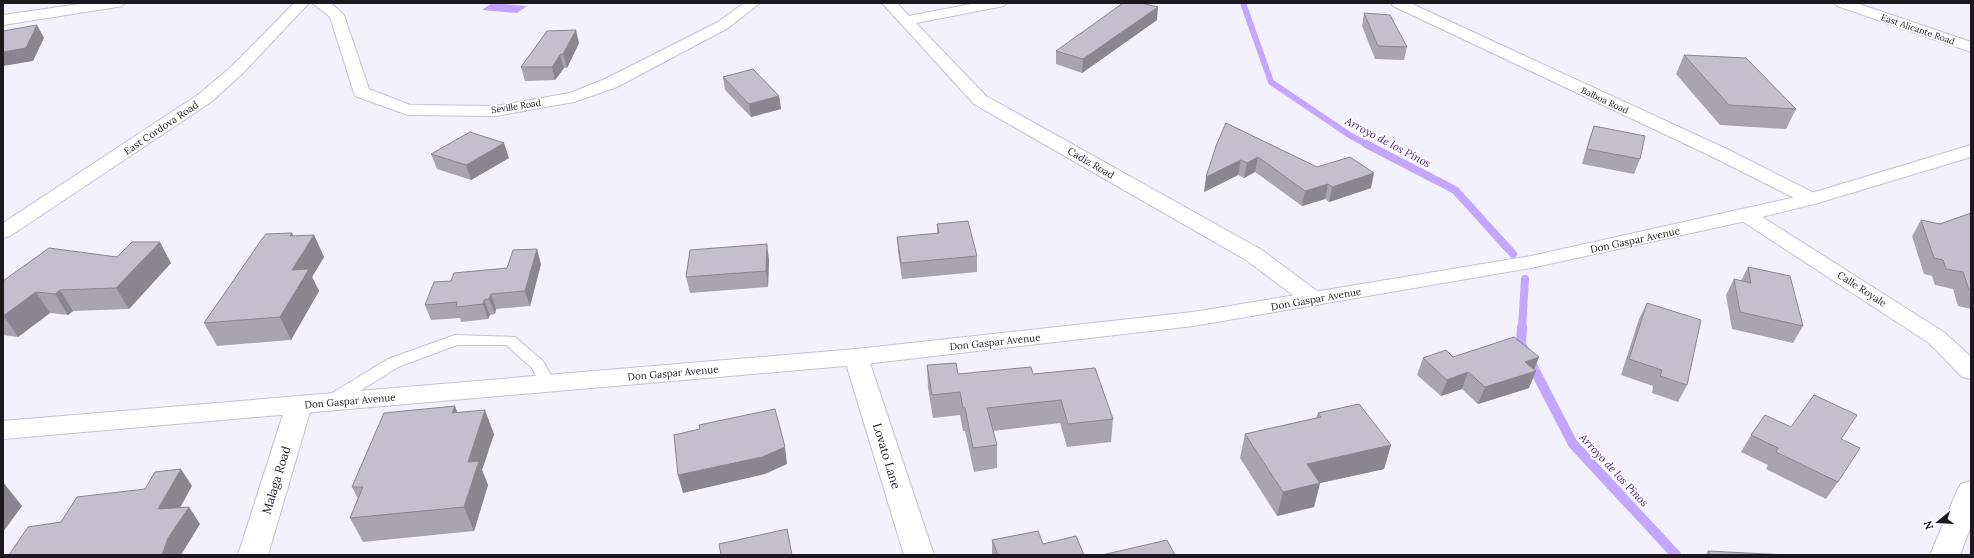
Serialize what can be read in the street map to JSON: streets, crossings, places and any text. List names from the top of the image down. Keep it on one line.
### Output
{"streets":{"street":["East Alicante Road","Balboa Road","Seville Road","East Cordova Road","Cadiz Road","Don Gaspar Avenue","Calle Royale","Lovato Lane","Malaga Road"]},"crossings":[["Balboa Road","Don Gaspar Avenue"],["Cadiz Road","Don Gaspar Avenue"],["Don Gaspar Avenue","Calle Royale"],["Don Gaspar Avenue","Lovato Lane"],["Don Gaspar Avenue","Malaga Road"]],"water":["Arroyo de los Pinos"],"north":"left"}
